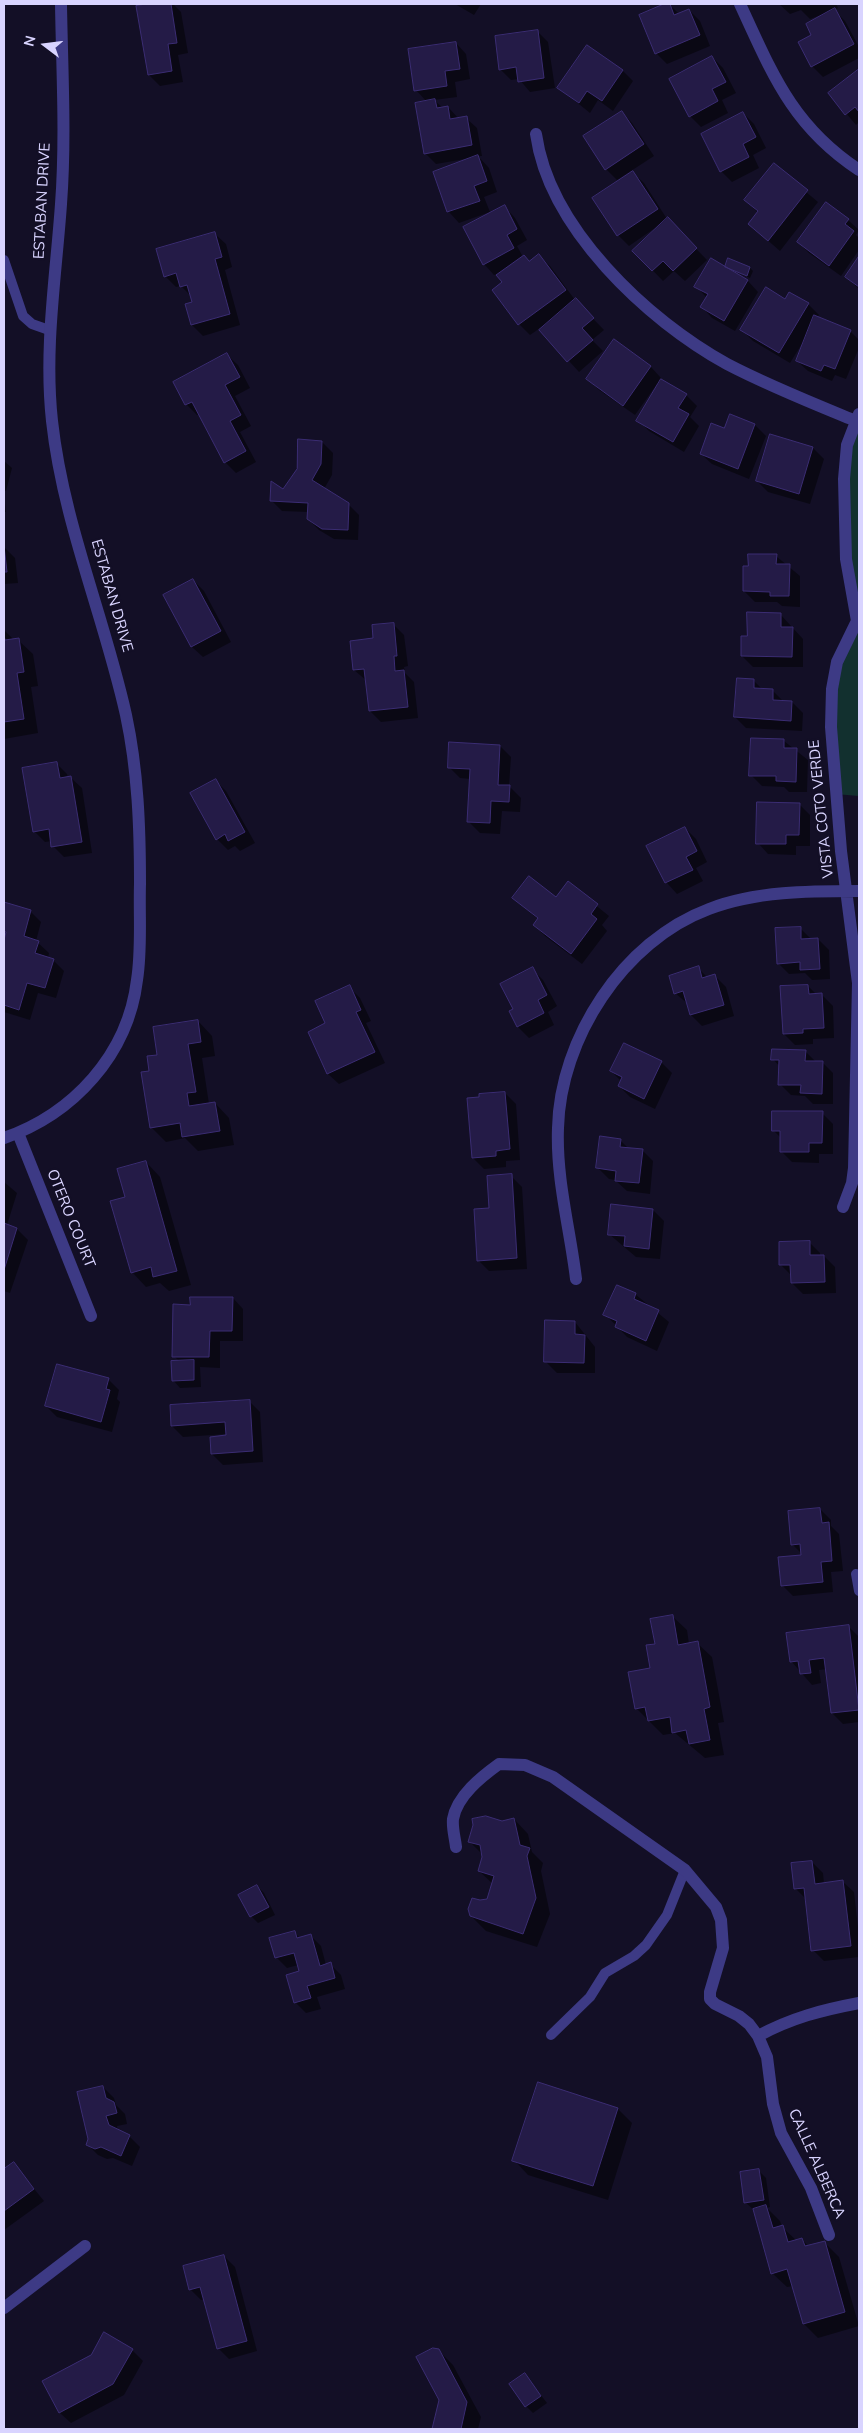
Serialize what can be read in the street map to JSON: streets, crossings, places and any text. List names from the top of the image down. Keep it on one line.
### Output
{"streets":{"street":["ESTABAN DRIVE","VISTA COTO VERDE","OTERO COURT","CALLE ALBERCA"]},"crossings":[["ESTABAN DRIVE","OTERO COURT"]],"north":"left"}
